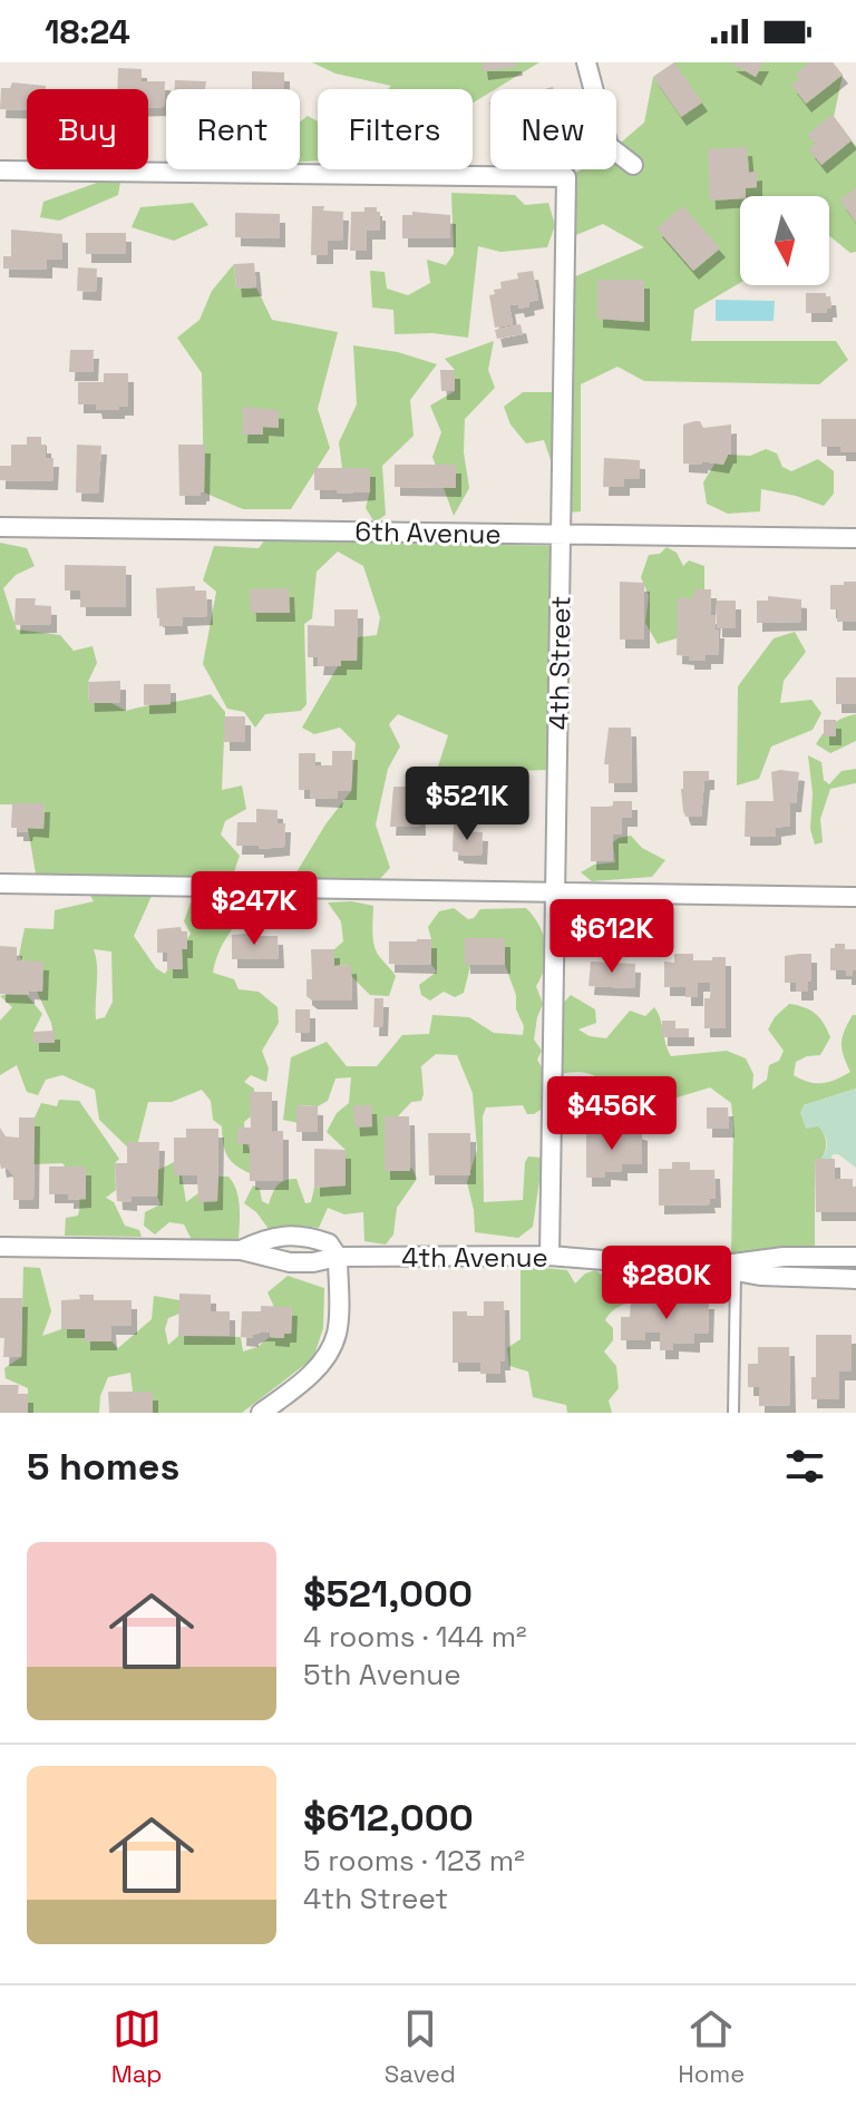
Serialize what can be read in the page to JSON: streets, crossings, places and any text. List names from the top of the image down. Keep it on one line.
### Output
{"streets":{"street":["6th Avenue","4th Street","4th Avenue"]},"crossings":[["6th Avenue","4th Street"],["4th Street","4th Avenue"]],"north":"bottom","page":{"status":"18:24","chip":["Buy","Rent","Filters","New"],"price":["$521K","$247K","$612K","$456K","$280K"],"heading":"5 homes","list":[{"name":"$521,000","note":"4 rooms · 144 m² · 5th Avenue"},{"name":"$612,000","note":"5 rooms · 123 m² · 4th Street"}],"tabs":["Map","Saved","Home"]}}
